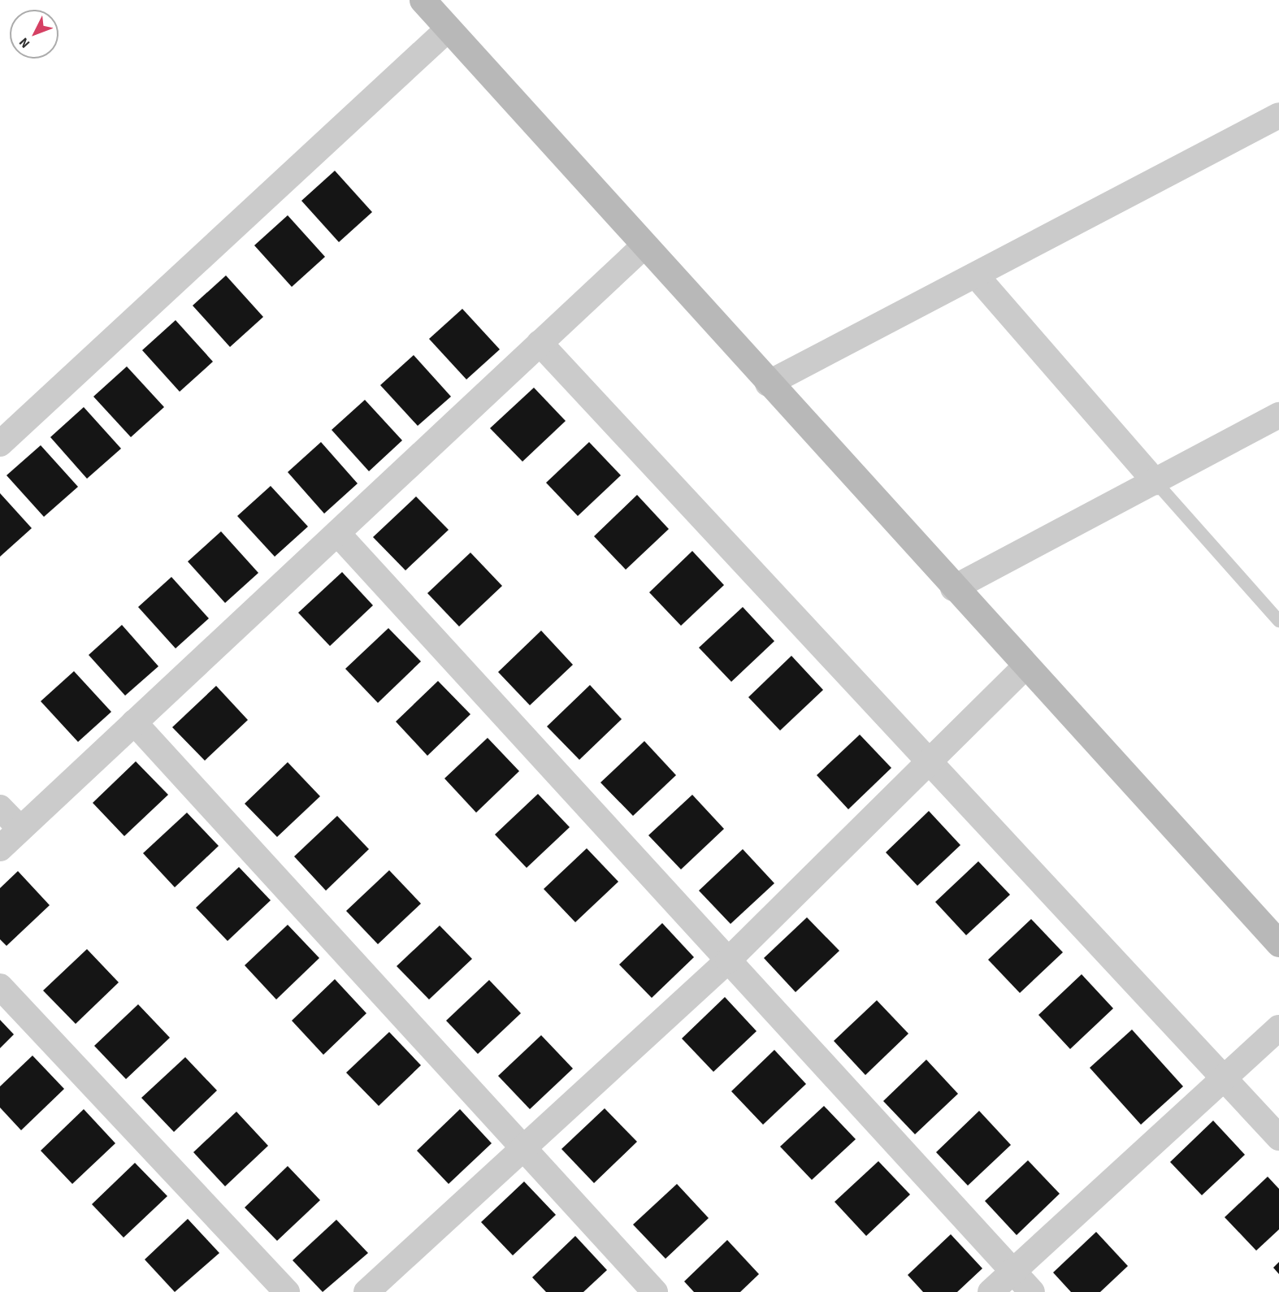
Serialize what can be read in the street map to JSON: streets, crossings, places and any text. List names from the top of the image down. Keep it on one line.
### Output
{"north":"bottom left"}
